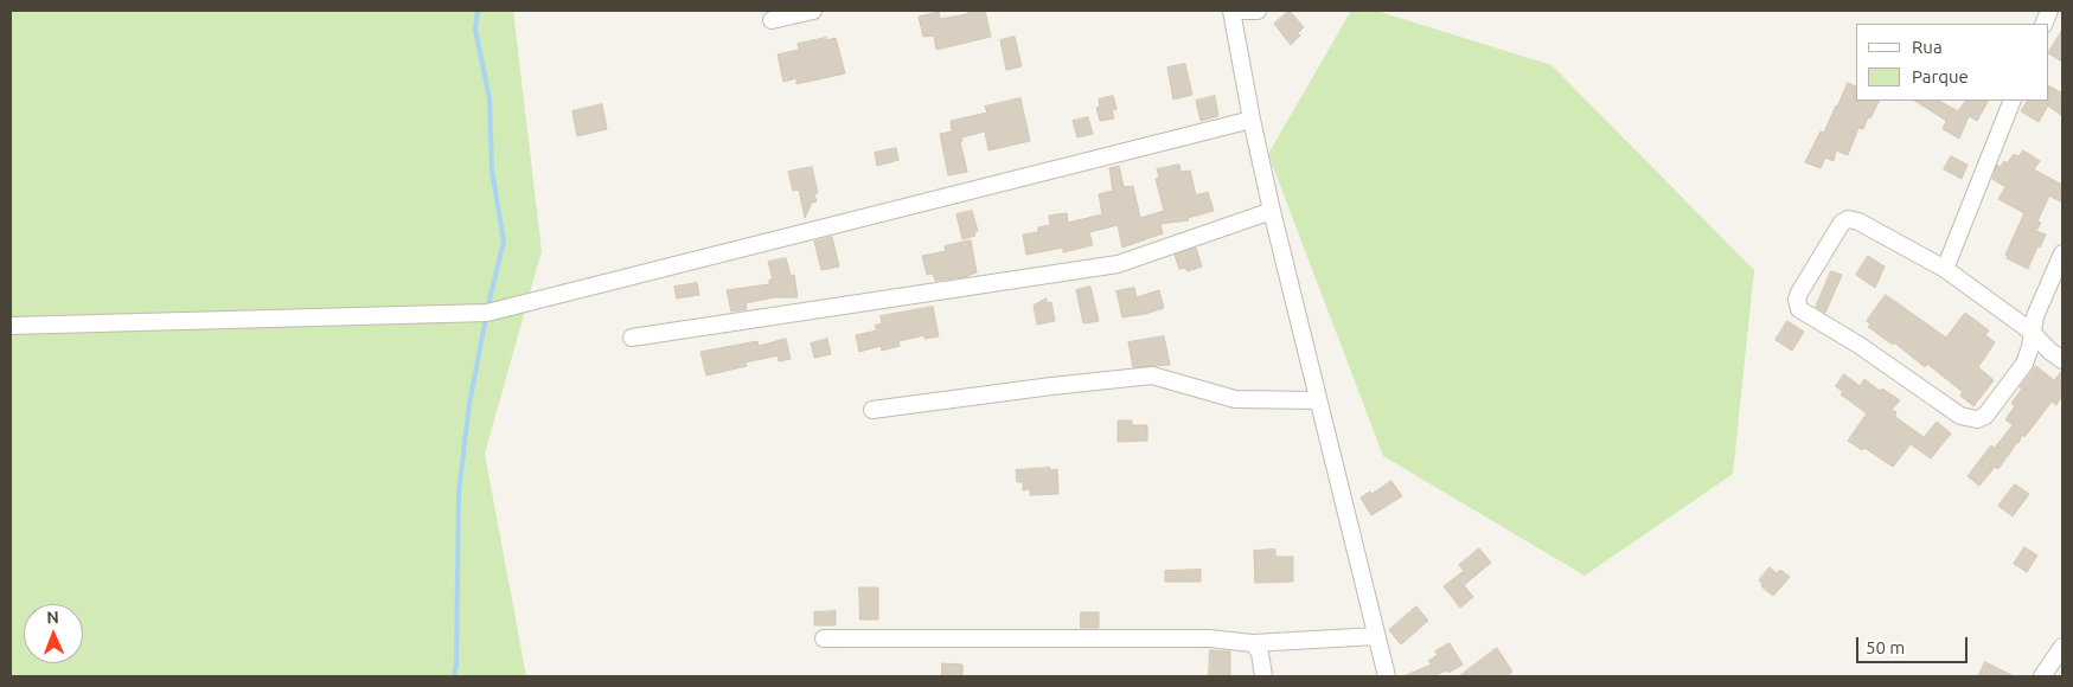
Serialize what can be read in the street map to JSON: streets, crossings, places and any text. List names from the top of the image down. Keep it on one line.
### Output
{"legend":["Rua","Parque"],"scale_bar":"50 m","north":"top"}
